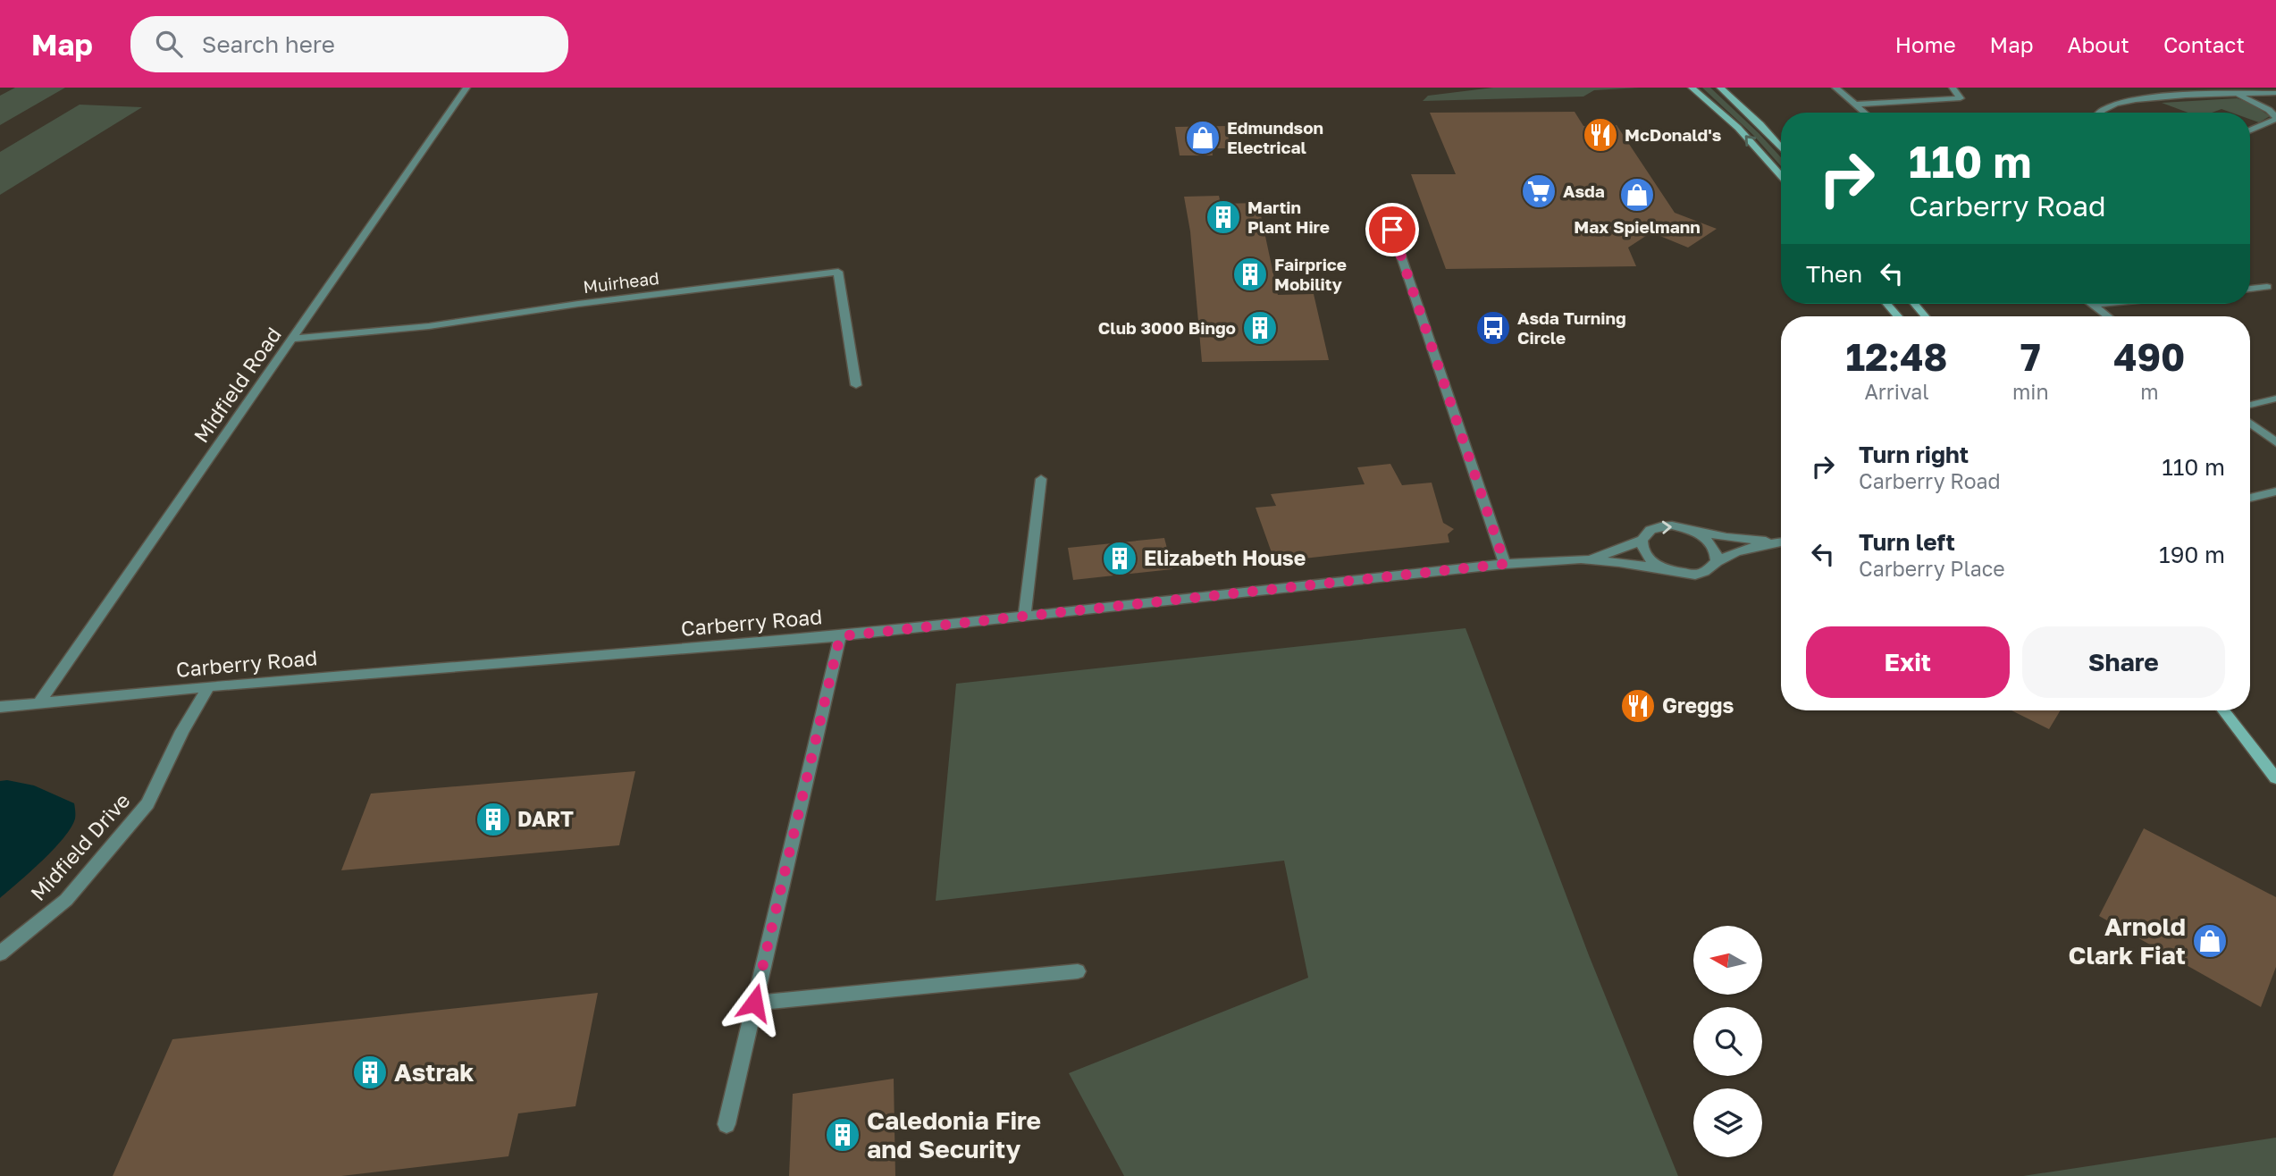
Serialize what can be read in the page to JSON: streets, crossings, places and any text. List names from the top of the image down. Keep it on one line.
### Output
{"streets":{"street":["Muirhead","Midfield Road","Carberry Road","Midfield Drive"]},"crossings":[["Muirhead","Midfield Road"],["Midfield Road","Carberry Road"],["Carberry Road","Midfield Drive"]],"places":{"restaurant":["McDonald's","Greggs"],"shop":["Edmundson Electrical","Max Spielmann","Arnold Clark Fiat"],"supermarket":["Asda"],"building":["Martin Plant Hire","Fairprice Mobility","Club 3000 Bingo","Elizabeth House","DART","Astrak","Caledonia Fire and Security"],"bus stop":["Asda Turning Circle"]},"north":"left","page":{"header":"Map","search":"Search here","nav":["Home","Map","About","Contact"],"turn":["110 m","Carberry Road"],"then":"Then","eta":["12:48","Arrival","7","min","490","m"],"list":[{"name":"Turn right","note":"Carberry Road","value":"110 m"},{"name":"Turn left","note":"Carberry Place","value":"190 m"}],"buttons":["Exit","Share"]}}
